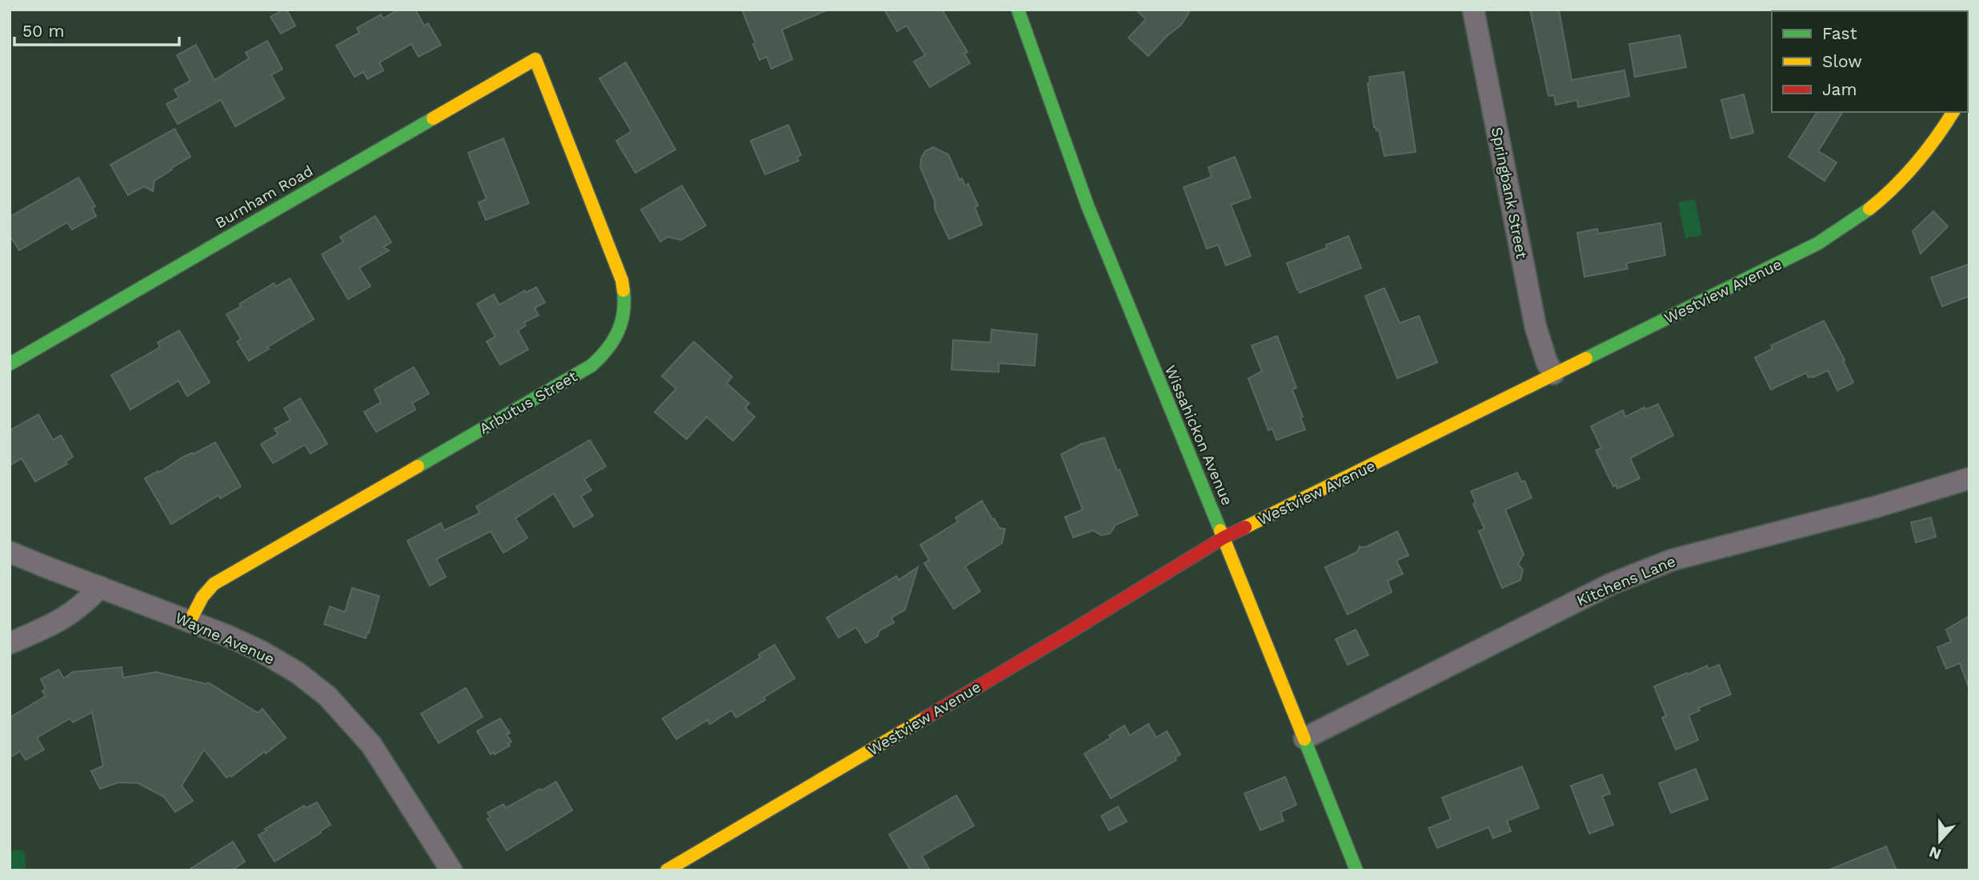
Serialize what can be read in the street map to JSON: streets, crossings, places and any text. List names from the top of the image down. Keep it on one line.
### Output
{"streets":{"street":["Springbank Street","Burnham Road","Westview Avenue","Arbutus Street","Wissahickon Avenue","Kitchens Lane","Wayne Avenue"]},"crossings":[["Springbank Street","Westview Avenue"],["Burnham Road","Arbutus Street"],["Westview Avenue","Wissahickon Avenue"],["Arbutus Street","Wayne Avenue"],["Wissahickon Avenue","Kitchens Lane"]],"legend":["Fast","Slow","Jam"],"scale_bar":"50 m","north":"bottom"}
